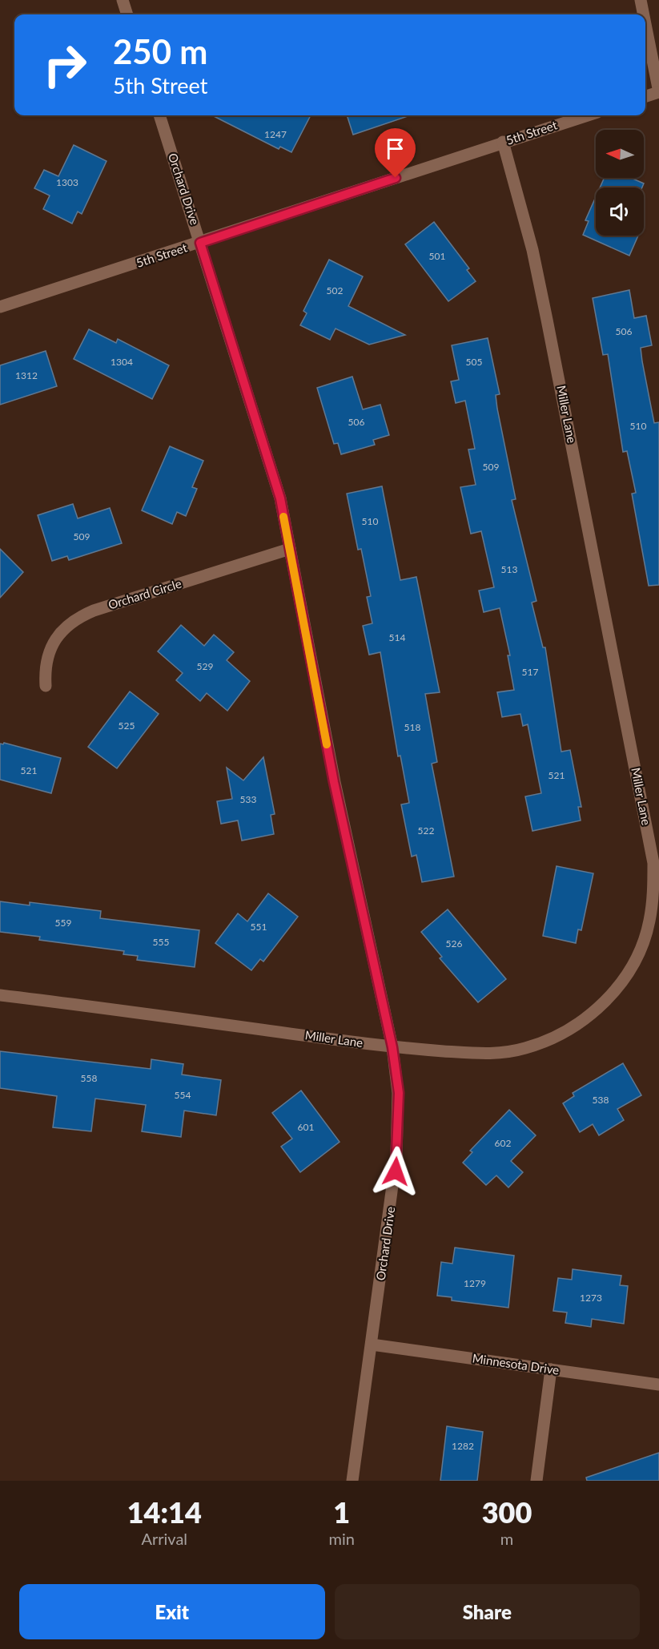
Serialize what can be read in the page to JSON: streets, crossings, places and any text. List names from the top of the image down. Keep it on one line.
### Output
{"streets":{"street":["5th Street","Orchard Drive","Miller Lane","Orchard Circle","Minnesota Drive"]},"crossings":[["5th Street","Orchard Drive"],["5th Street","Miller Lane"],["Orchard Drive","Miller Lane"],["Orchard Drive","Orchard Circle"],["Orchard Drive","Minnesota Drive"]],"house_numbers":["1247","1303","501","502","506","1304","505","1312","506","510","509","510","509","513","514","529","517","525","518","521","521","533","522","559","551","555","526","558","554","538","601","602","1279","1273","1282"],"north":"left","page":{"turn":["250 m","5th Street"],"eta":["14:14","Arrival","1","min","300","m"],"buttons":["Exit","Share"]}}
